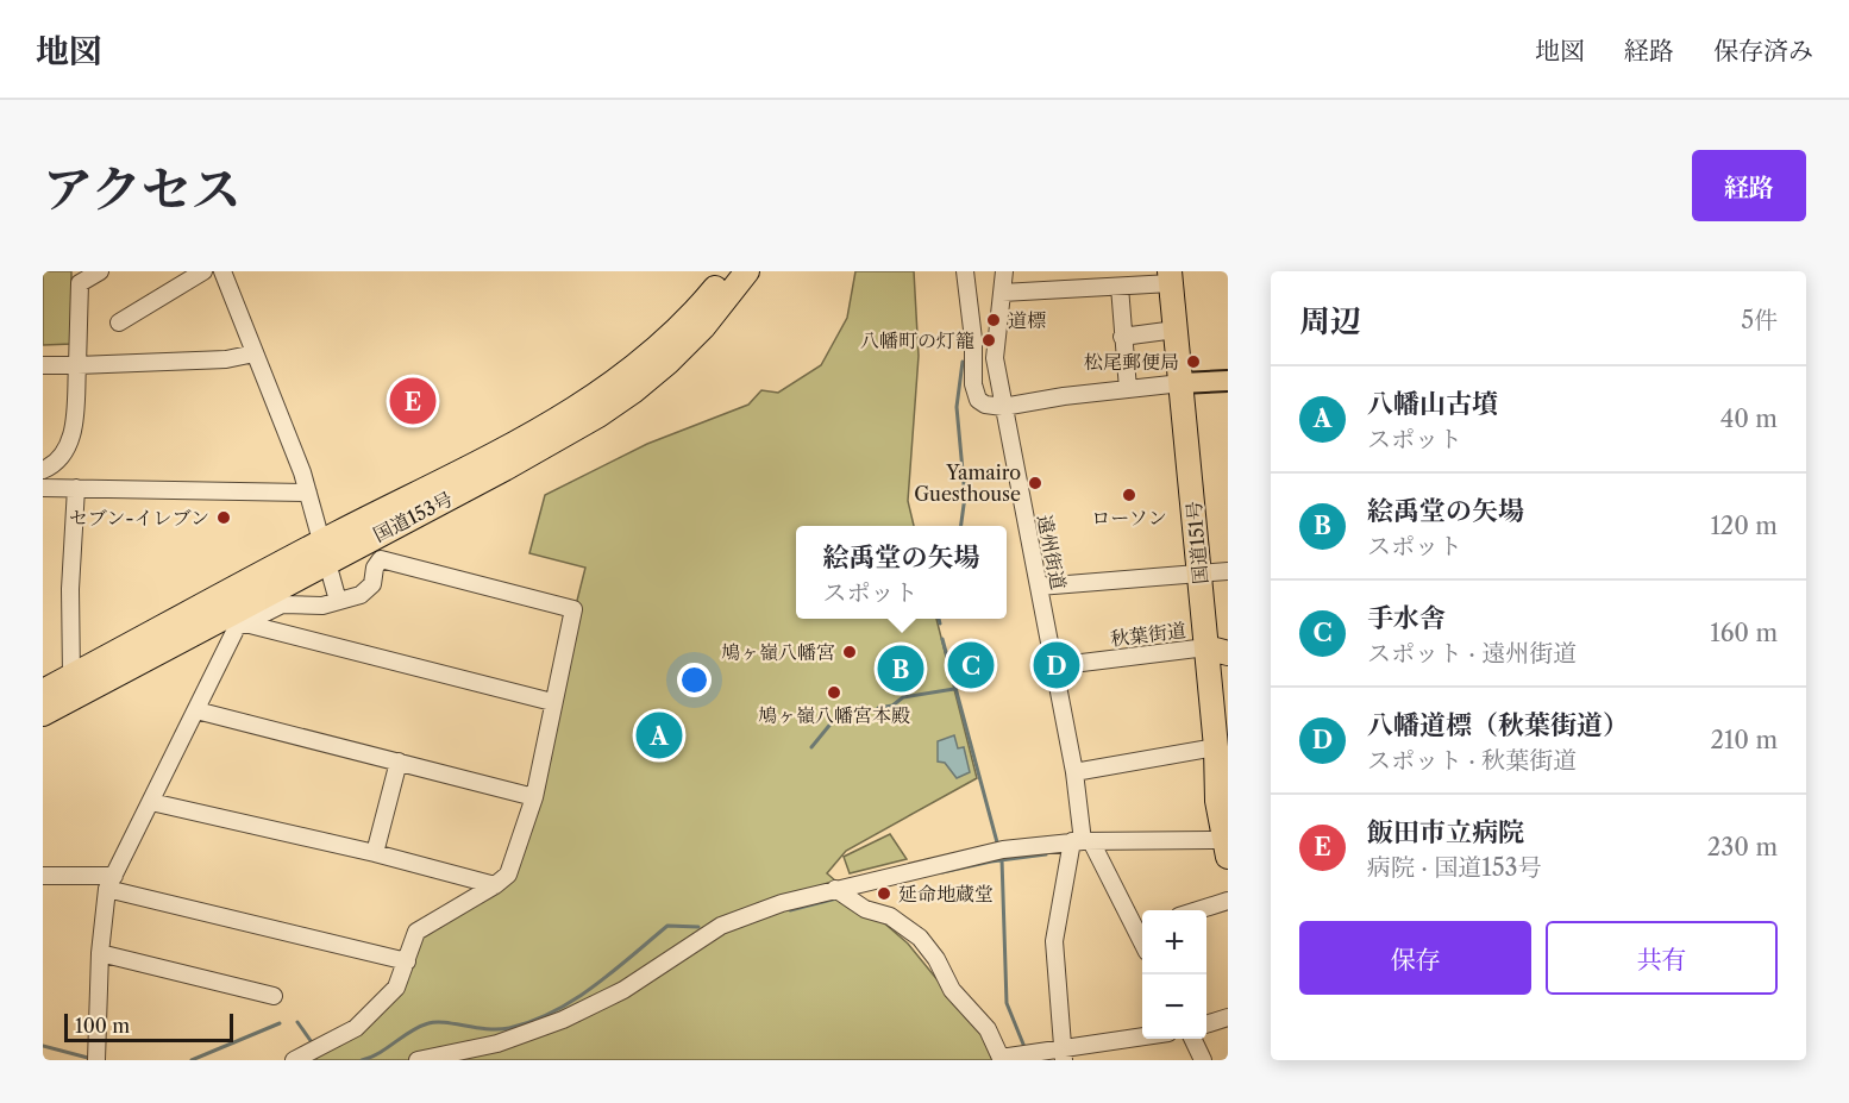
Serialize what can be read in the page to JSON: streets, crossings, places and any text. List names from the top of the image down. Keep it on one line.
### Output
{"streets":{"highway":["国道153号","国道151号"],"street":["遠州街道","秋葉街道"]},"crossings":[["国道151号","秋葉街道"],["遠州街道","秋葉街道"]],"places":["道標","八幡町の灯籠","松尾郵便局","Yamairo Guesthouse","ローソン","セブン-イレブン","鳩ヶ嶺八幡宮","鳩ヶ嶺八幡宮本殿","延命地蔵堂"],"scale_bar":"100 m","page":{"header":"地図","nav":["地図","経路","保存済み"],"title":"アクセス","buttons":["経路",["保存","共有"]],"heading":["周辺","5件"],"list":[{"mark":"A","name":"八幡山古墳","note":"スポット","value":"40 m"},{"mark":"B","name":"絵禹堂の矢場","note":"スポット","value":"120 m"},{"mark":"C","name":"手水舎","note":"スポット · 遠州街道","value":"160 m"},{"mark":"D","name":"八幡道標（秋葉街道）","note":"スポット · 秋葉街道","value":"210 m"},{"mark":"E","name":"飯田市立病院","note":"病院 · 国道153号","value":"230 m"}],"pins":["E","C","D","B","A"],"popup":["絵禹堂の矢場","スポット"],"map_buttons":["+","−"],"scale":"100 m"}}
